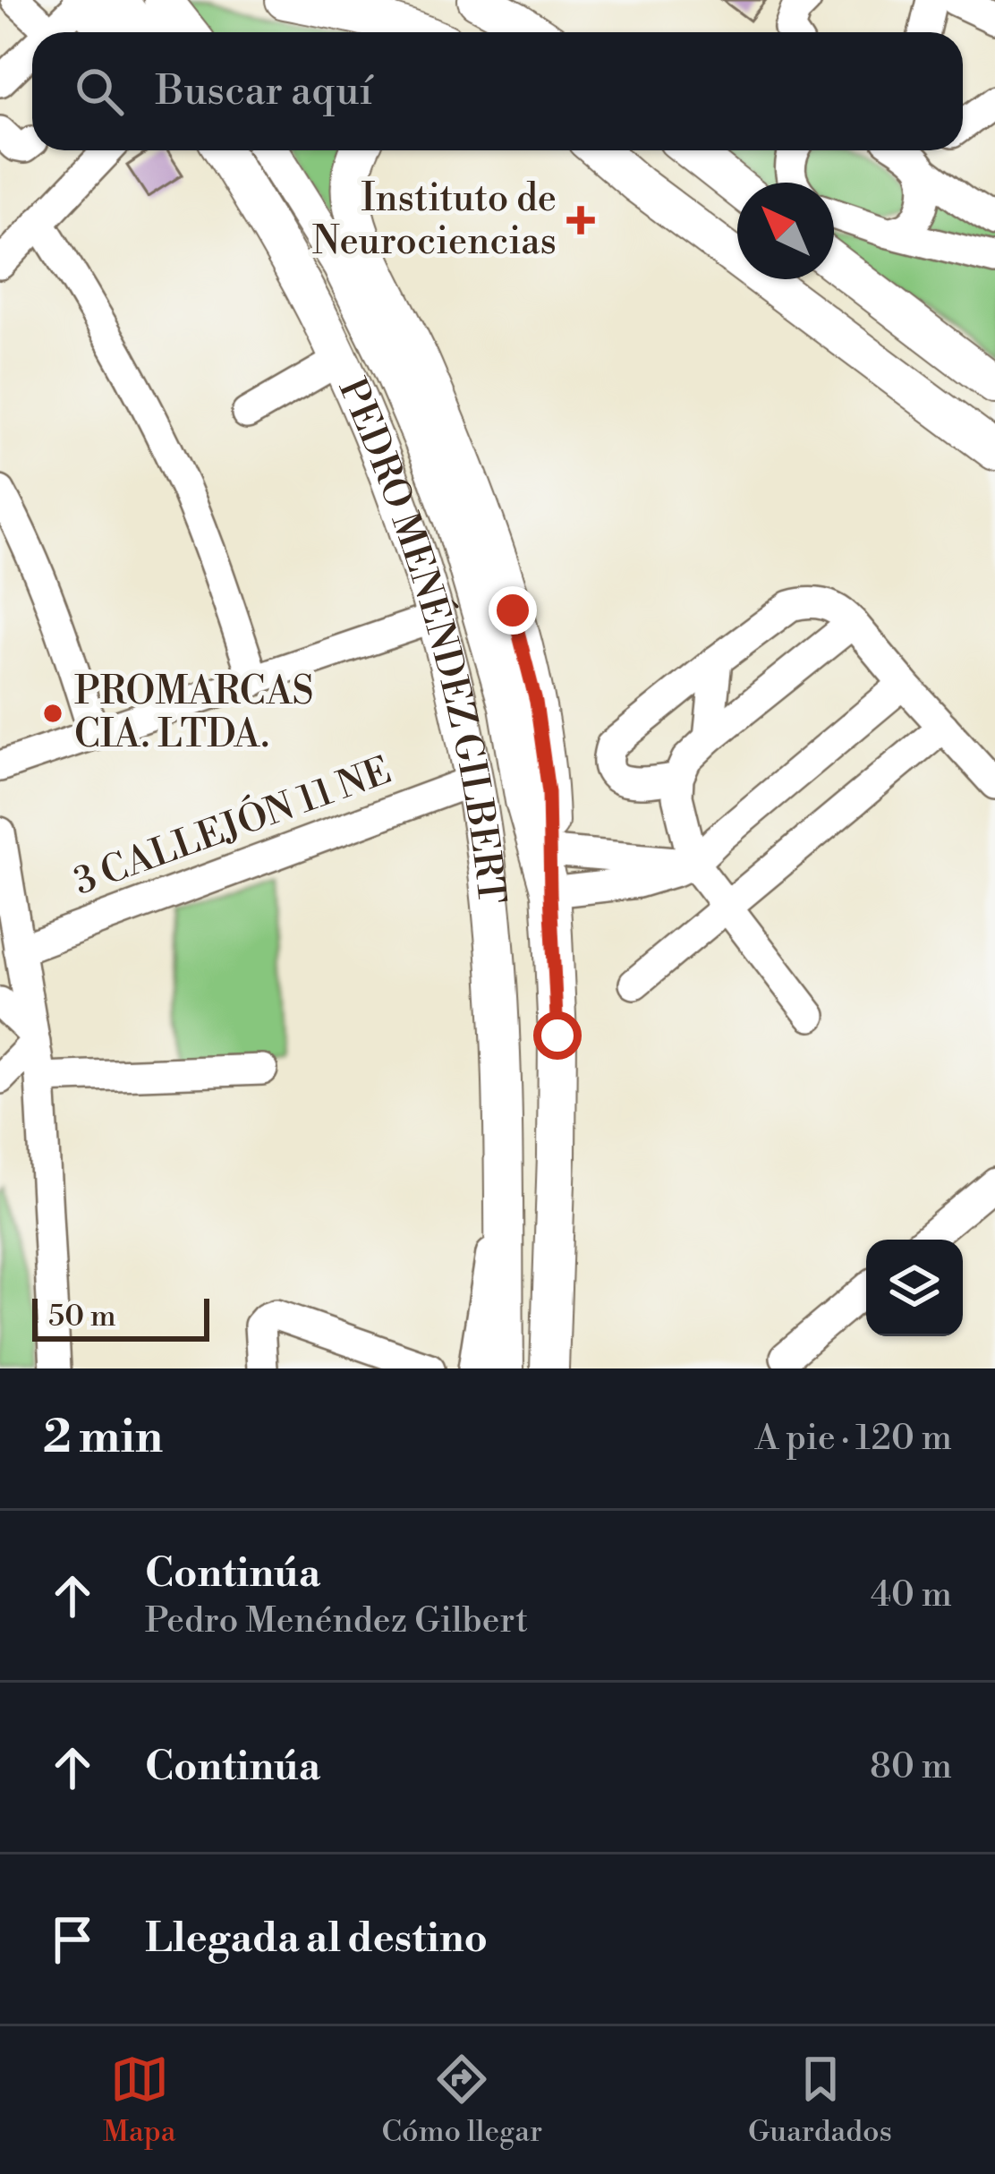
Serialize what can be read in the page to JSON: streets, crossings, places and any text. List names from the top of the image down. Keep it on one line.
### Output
{"streets":{"main road":["PEDRO MENÉNDEZ GILBERT"],"street":["3 CALLEJÓN 11 NE"]},"crossings":[["PEDRO MENÉNDEZ GILBERT","3 CALLEJÓN 11 NE"]],"places":{"health":["Instituto de Neurociencias"],"other":["PROMARCAS CIA. LTDA."]},"scale_bar":"50 m","north":"top left","page":{"search":"Buscar aquí","scale":"50 m","heading":["2 min","A pie · 120 m"],"list":[["Continúa","Pedro Menéndez Gilbert","40 m"],["Continúa","80 m"],"Llegada al destino"],"nav":["Mapa","Cómo llegar","Guardados"]}}
